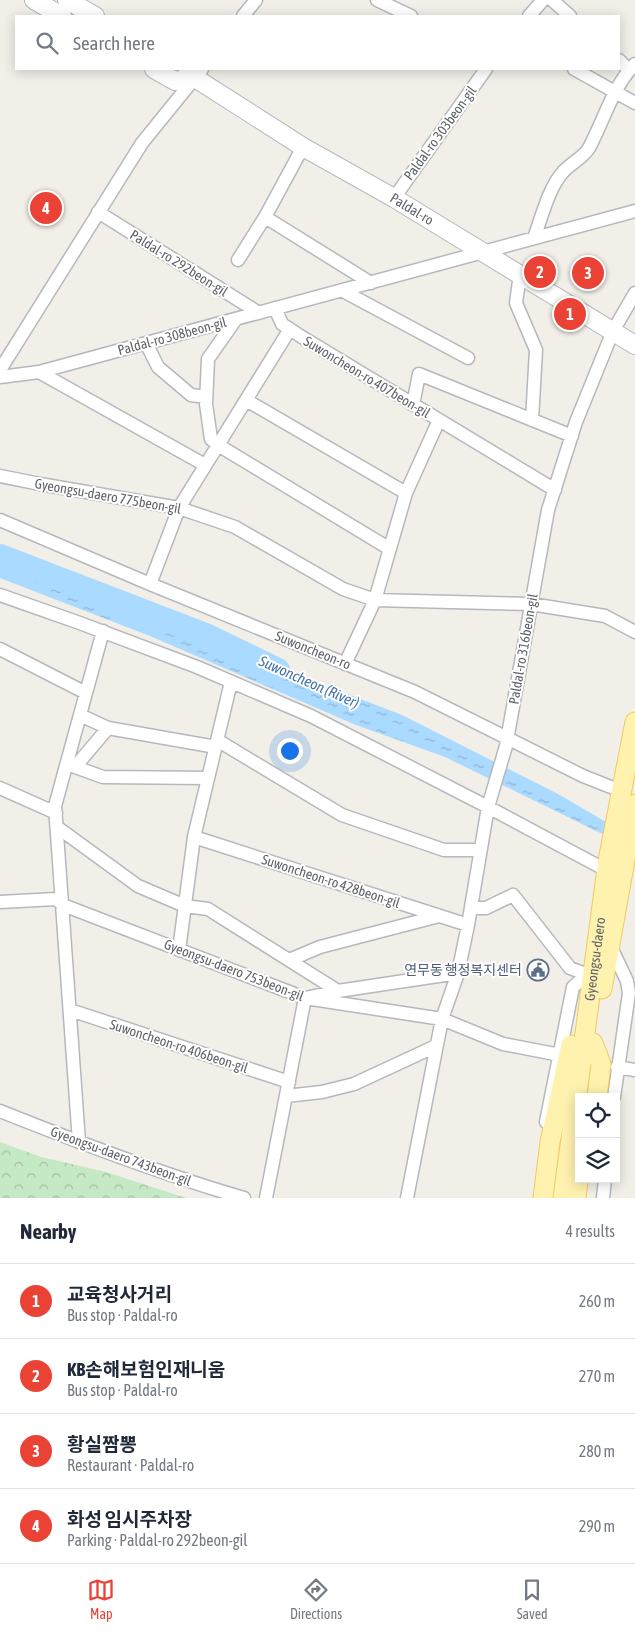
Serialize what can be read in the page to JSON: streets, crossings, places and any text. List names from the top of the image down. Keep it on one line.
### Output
{"streets":{"main road":["Paldal-ro","Gyeongsu-daero"],"street":["Paldal-ro 303beon-gil","Paldal-ro 292beon-gil","Paldal-ro 308beon-gil","Suwoncheon-ro 407beon-gil","Gyeongsu-daero 775beon-gil","Paldal-ro 316beon-gil","Suwoncheon-ro","Suwoncheon-ro 428beon-gil","Gyeongsu-daero 753beon-gil","Suwoncheon-ro 406beon-gil","Gyeongsu-daero 743beon-gil"]},"crossings":[["Paldal-ro 303beon-gil","Paldal-ro"],["Paldal-ro","Paldal-ro 308beon-gil"],["Paldal-ro","Paldal-ro 316beon-gil"],["Paldal-ro 292beon-gil","Paldal-ro 308beon-gil"],["Suwoncheon-ro 407beon-gil","Gyeongsu-daero 775beon-gil"],["Suwoncheon-ro 407beon-gil","Suwoncheon-ro"],["Gyeongsu-daero 775beon-gil","Paldal-ro 316beon-gil"],["Paldal-ro 316beon-gil","Suwoncheon-ro"],["Suwoncheon-ro","Gyeongsu-daero"]],"water":["Suwoncheon (River)"],"places":{"public building":["연무동 행정복지센터"]},"page":{"search":"Search here","pins":["4","2","3","1"],"heading":["Nearby","4 results"],"list":[{"mark":"1","name":"교육청사거리","note":"Bus stop · Paldal-ro","value":"260 m"},{"mark":"2","name":"KB손해보험인재니움","note":"Bus stop · Paldal-ro","value":"270 m"},{"mark":"3","name":"황실짬뽕","note":"Restaurant · Paldal-ro","value":"280 m"},{"mark":"4","name":"화성 임시주차장","note":"Parking · Paldal-ro 292beon-gil","value":"290 m"}],"nav":["Map","Directions","Saved"]}}
